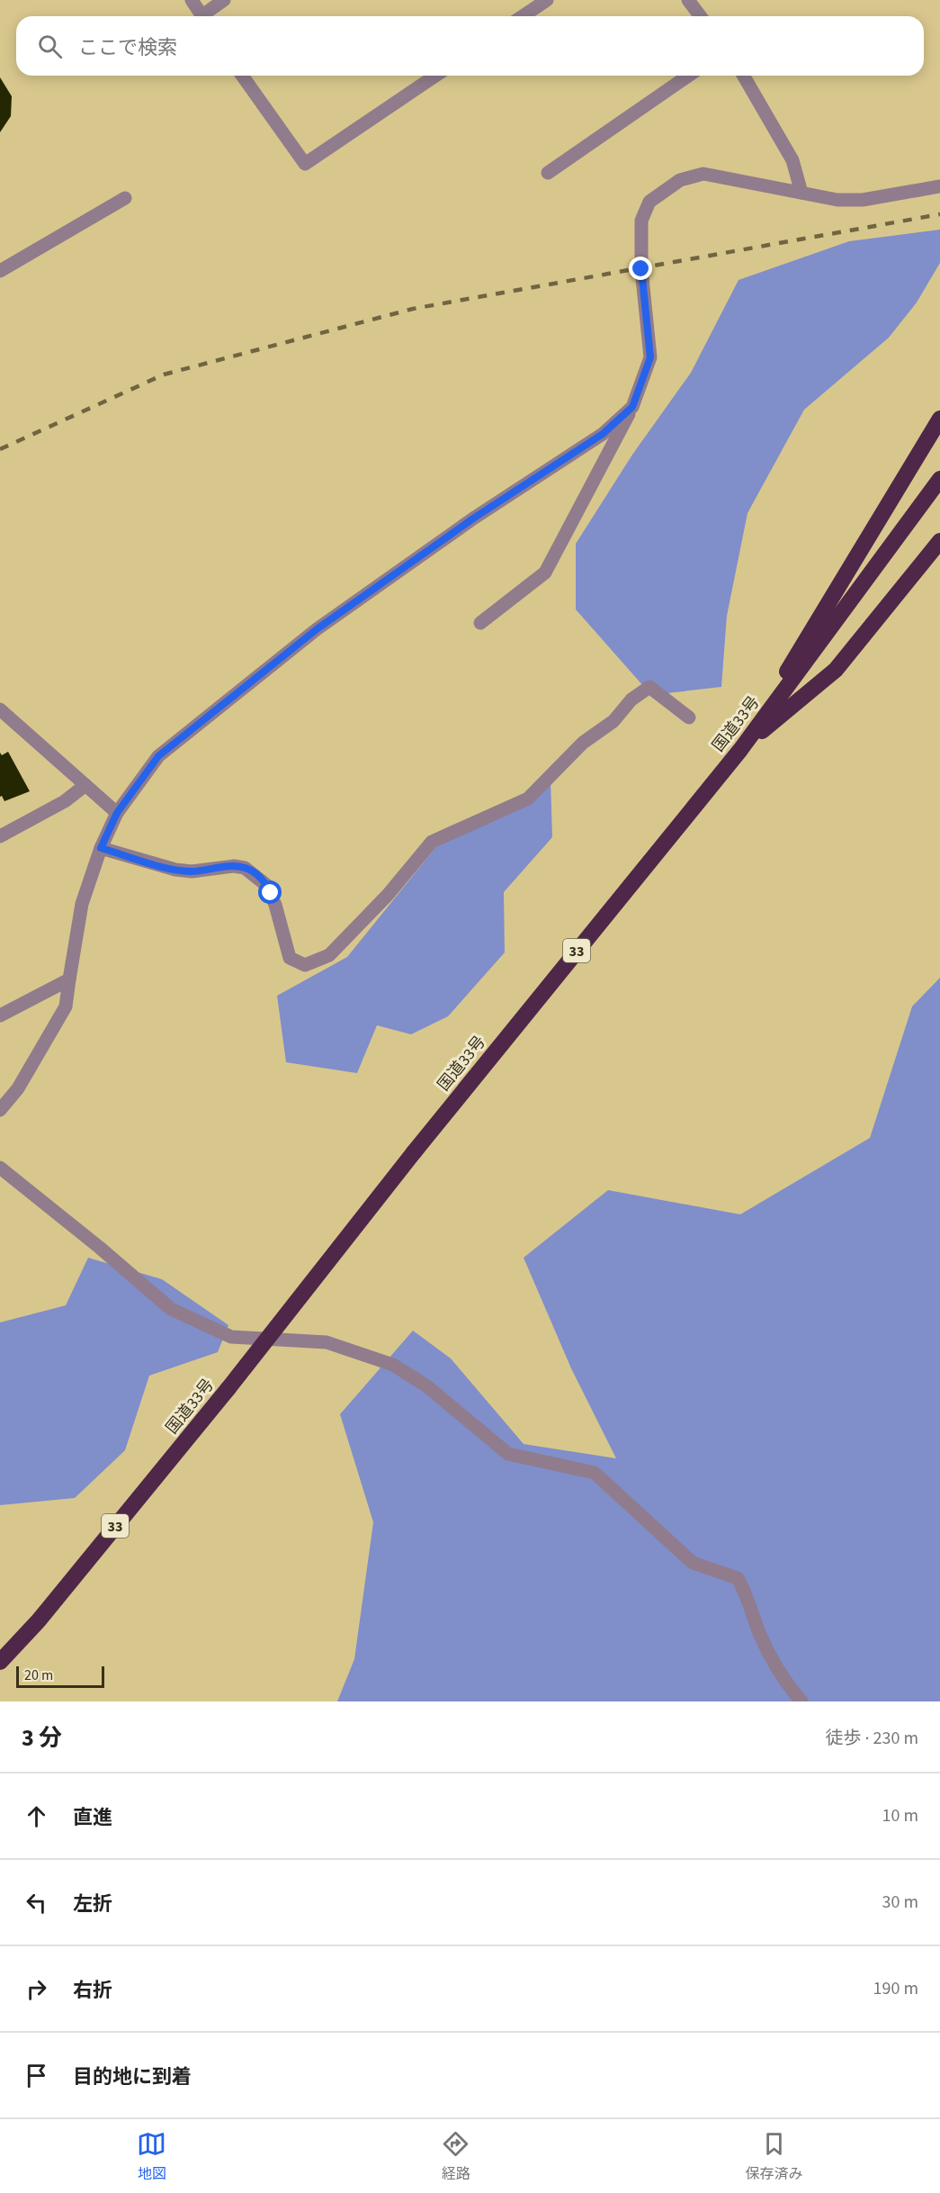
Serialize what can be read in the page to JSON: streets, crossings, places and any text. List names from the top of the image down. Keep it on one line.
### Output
{"streets":{"highway":["国道33号","33"]},"scale_bar":"20 m","page":{"search":"ここで検索","scale":"20 m","heading":["3 分","徒歩 · 230 m"],"list":[["直進","10 m"],["左折","30 m"],["右折","190 m"],"目的地に到着"],"nav":["地図","経路","保存済み"]}}
